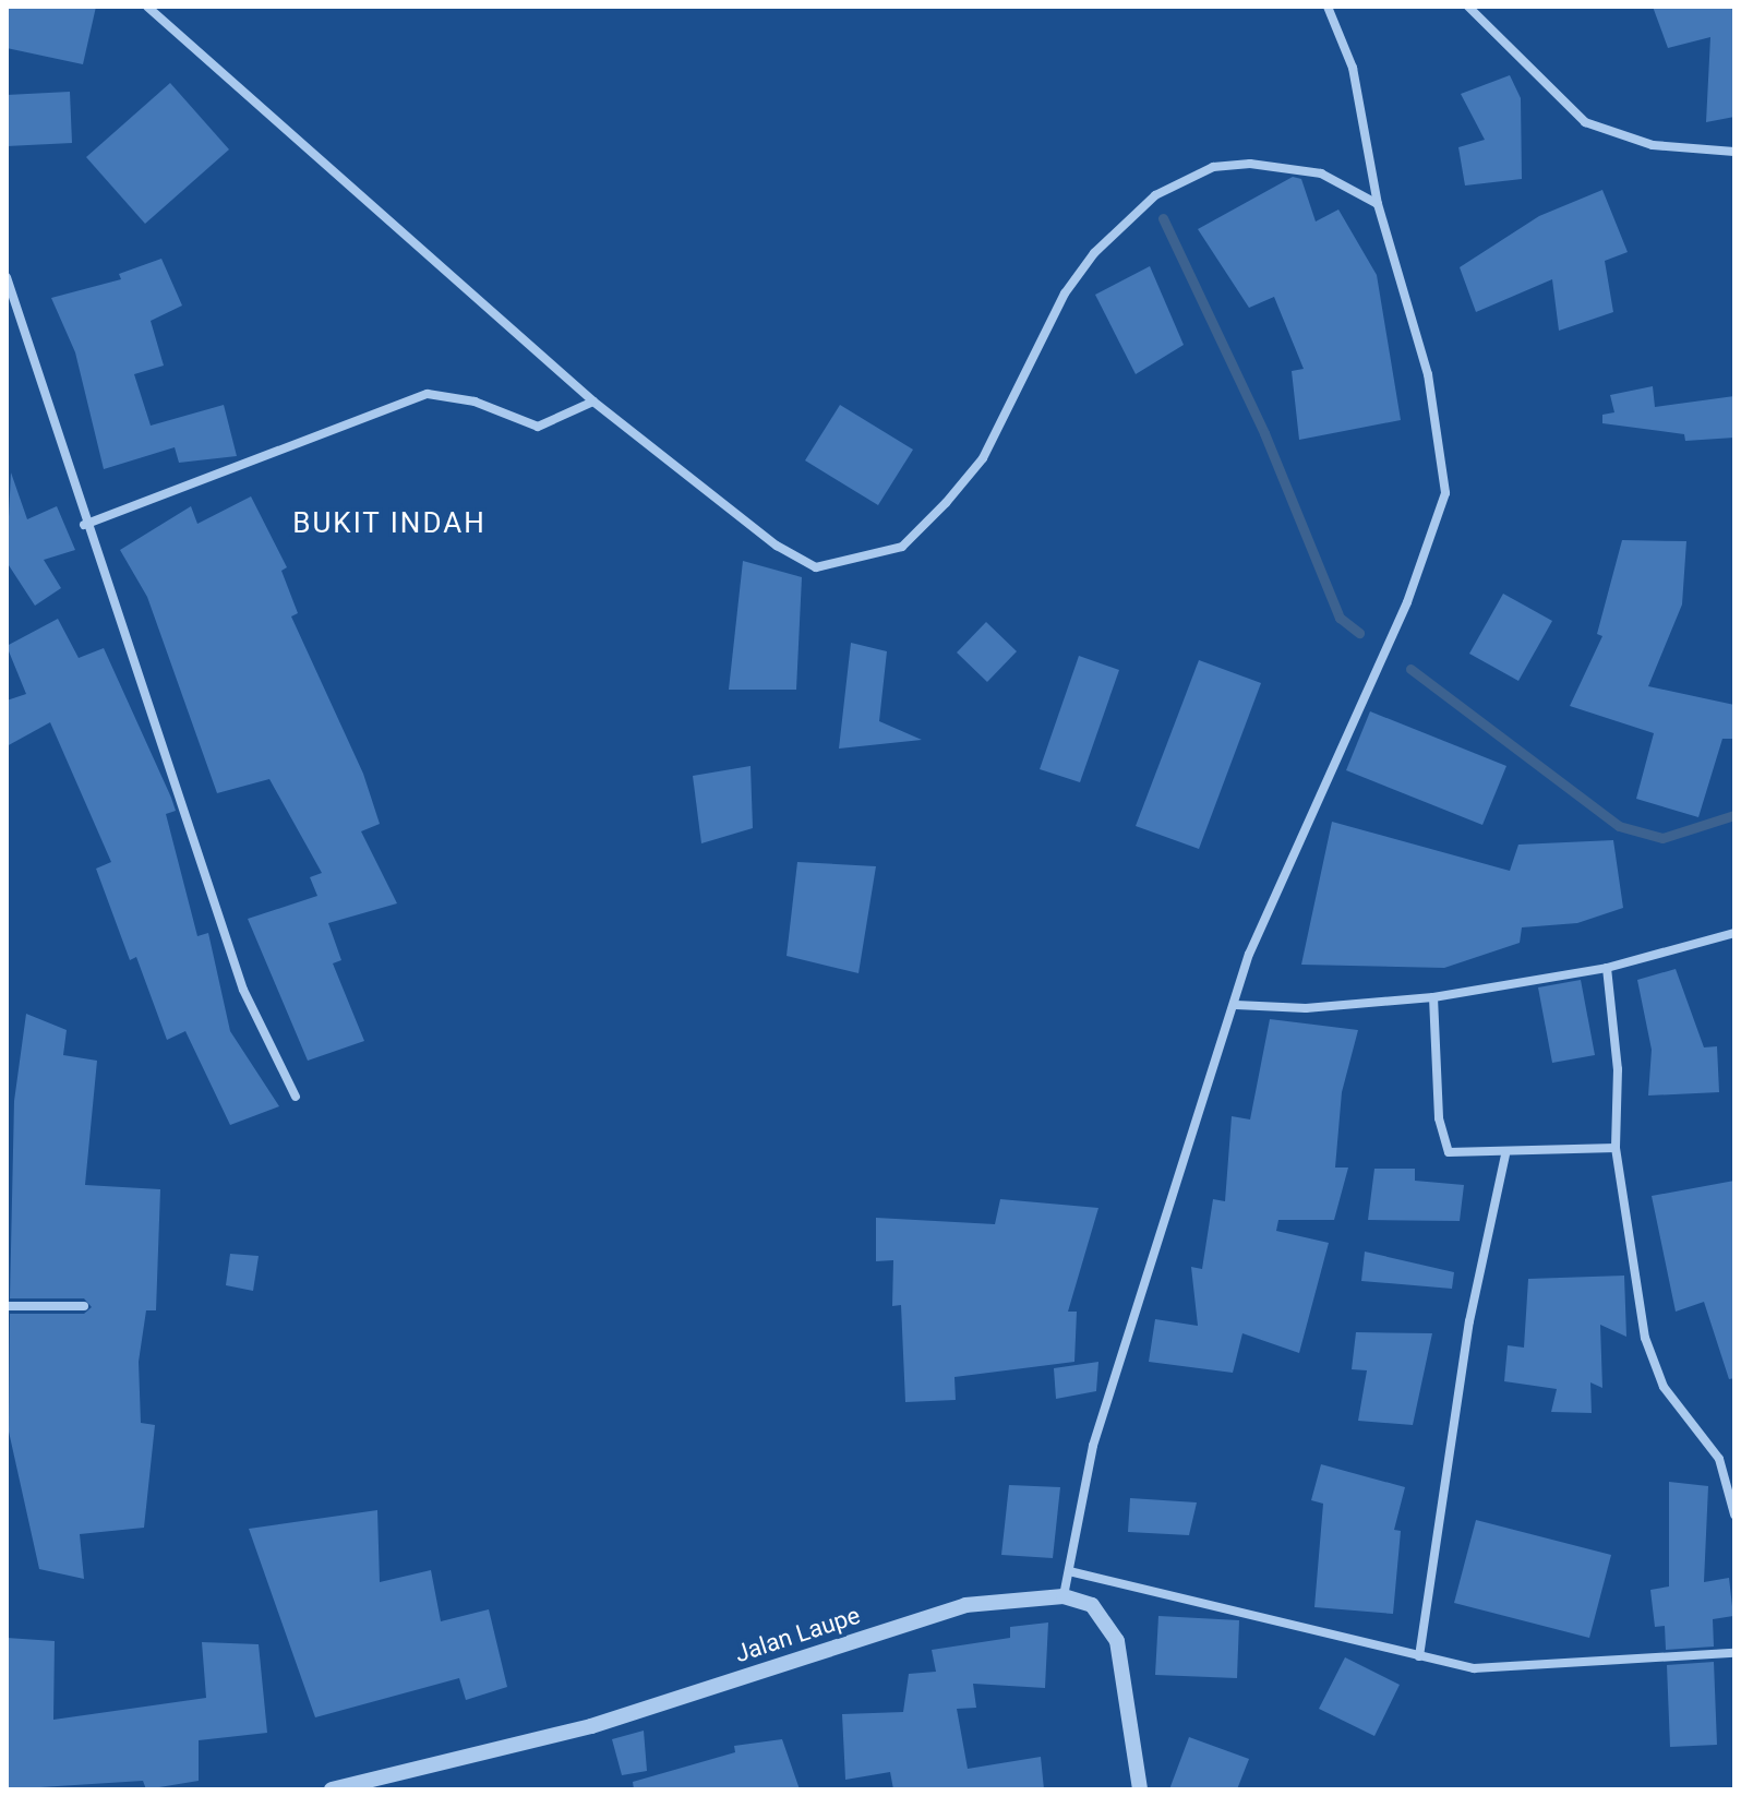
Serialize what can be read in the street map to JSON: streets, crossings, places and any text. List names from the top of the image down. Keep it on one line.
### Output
{"streets":{"street":["Jalan Laupe"]},"districts":["BUKIT INDAH"]}
